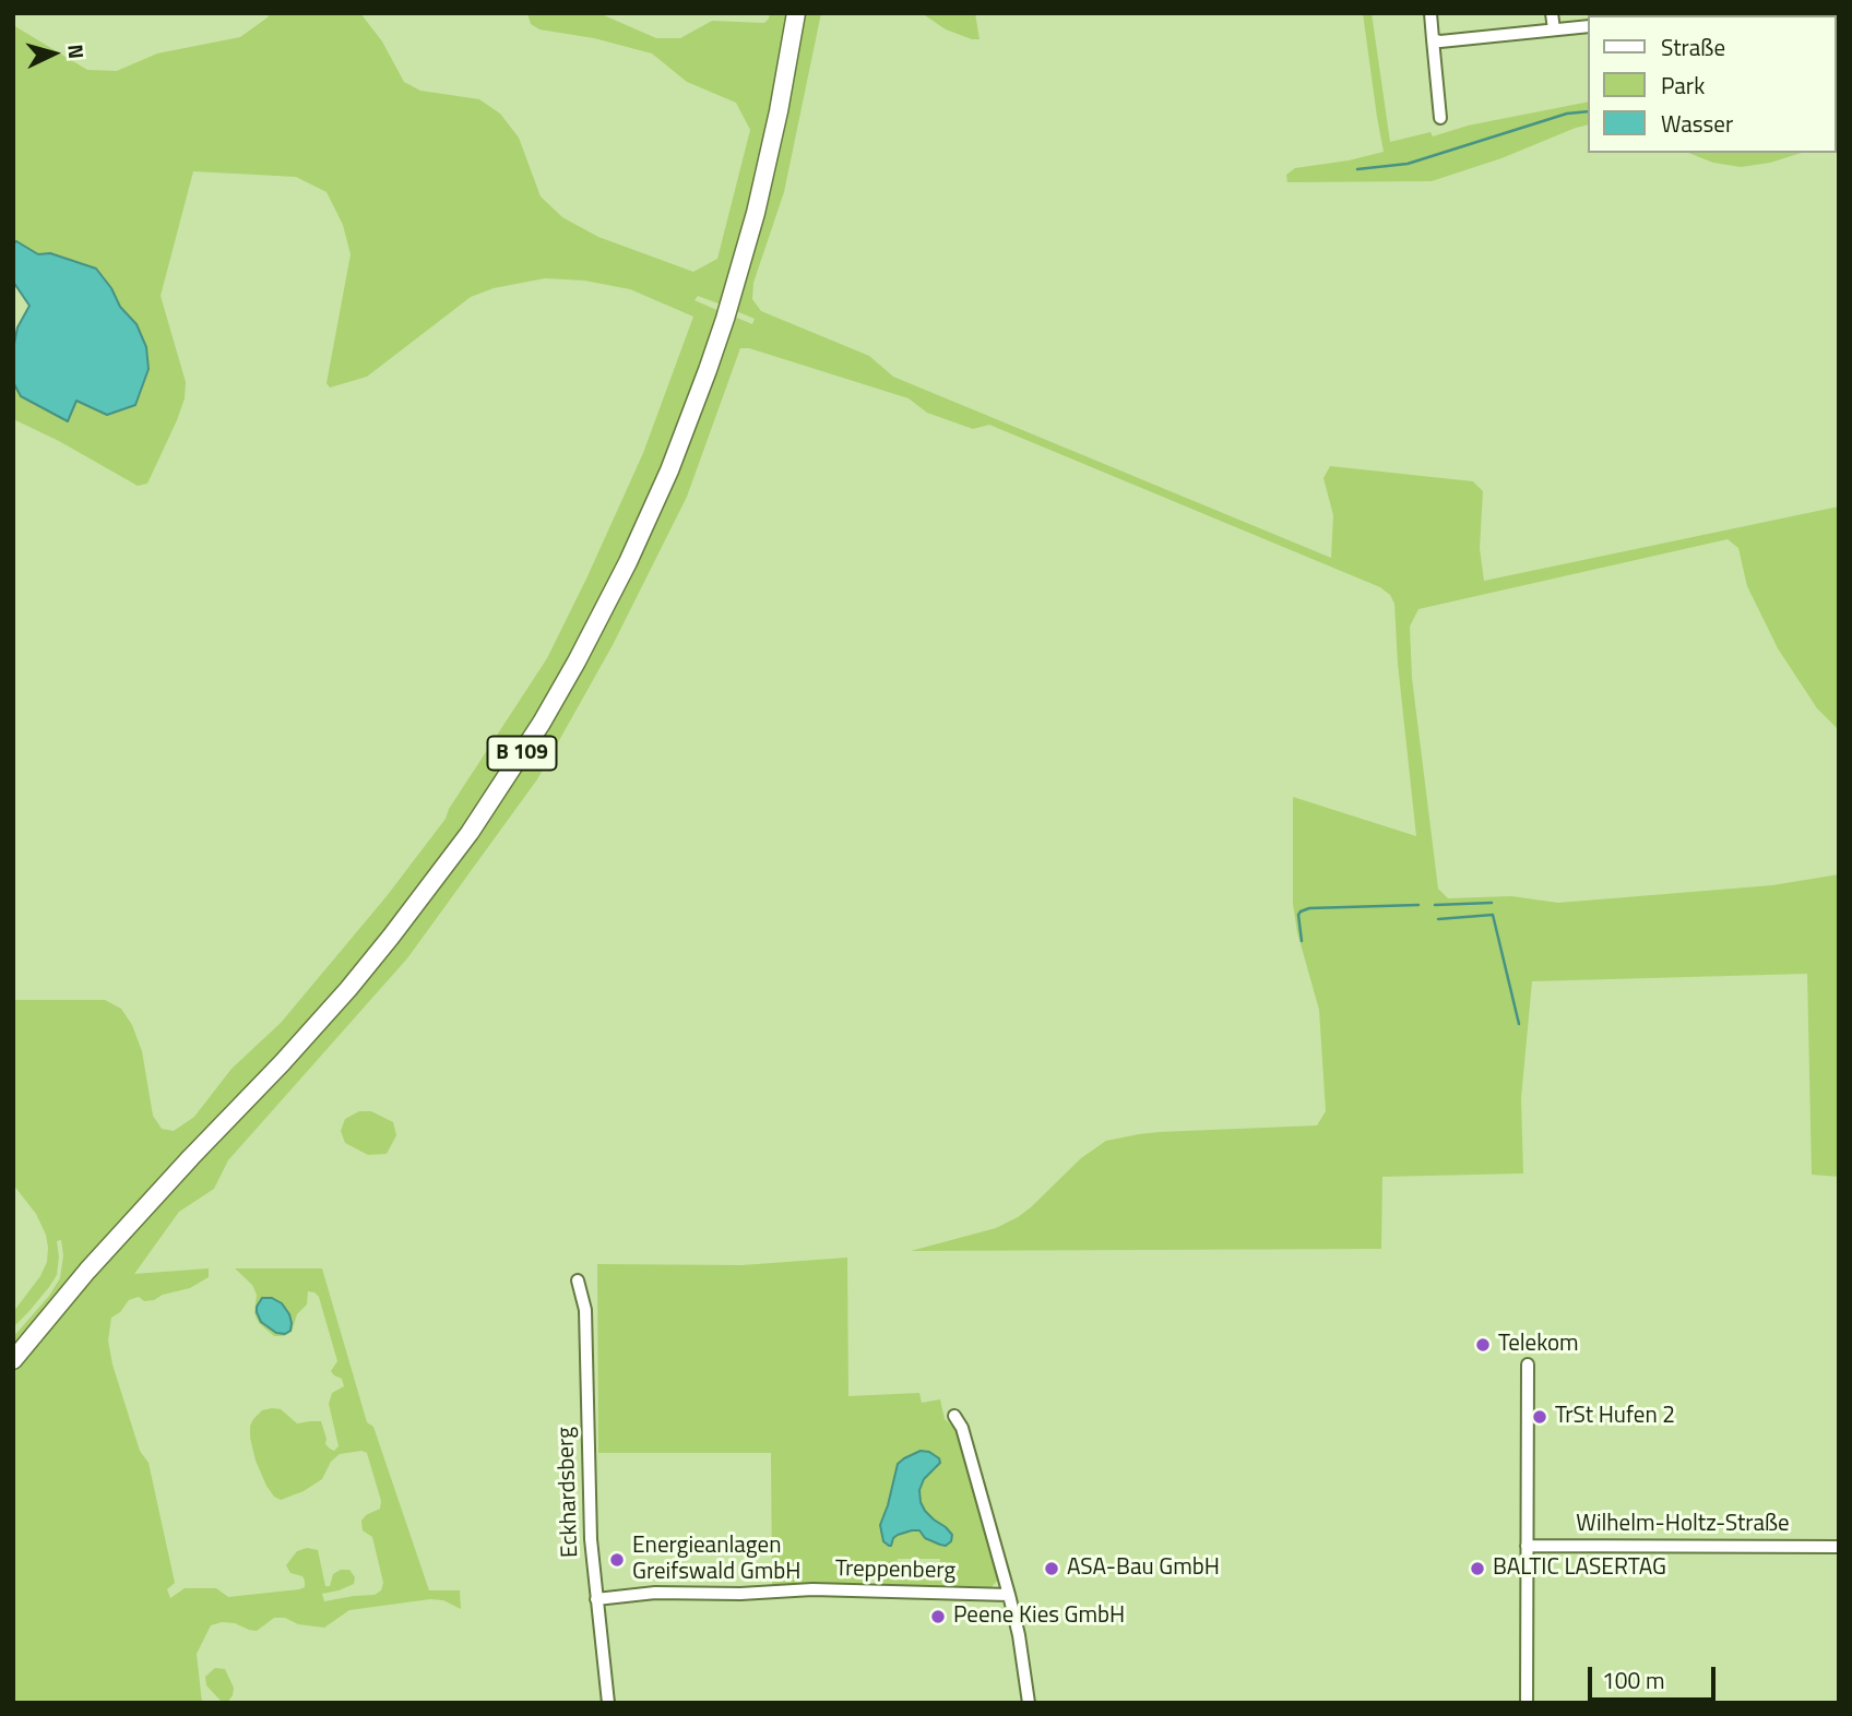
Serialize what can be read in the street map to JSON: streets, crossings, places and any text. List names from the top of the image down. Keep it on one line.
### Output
{"streets":{"highway":["B 109"],"street":["Eckhardsberg","Wilhelm-Holtz-Straße","Treppenberg"]},"crossings":[["Eckhardsberg","Treppenberg"]],"places":["Telekom","TrSt Hufen 2","Energieanlagen Greifswald GmbH","ASA-Bau GmbH","BALTIC LASERTAG","Peene Kies GmbH"],"legend":["Straße","Park","Wasser"],"scale_bar":"100 m","north":"right"}
